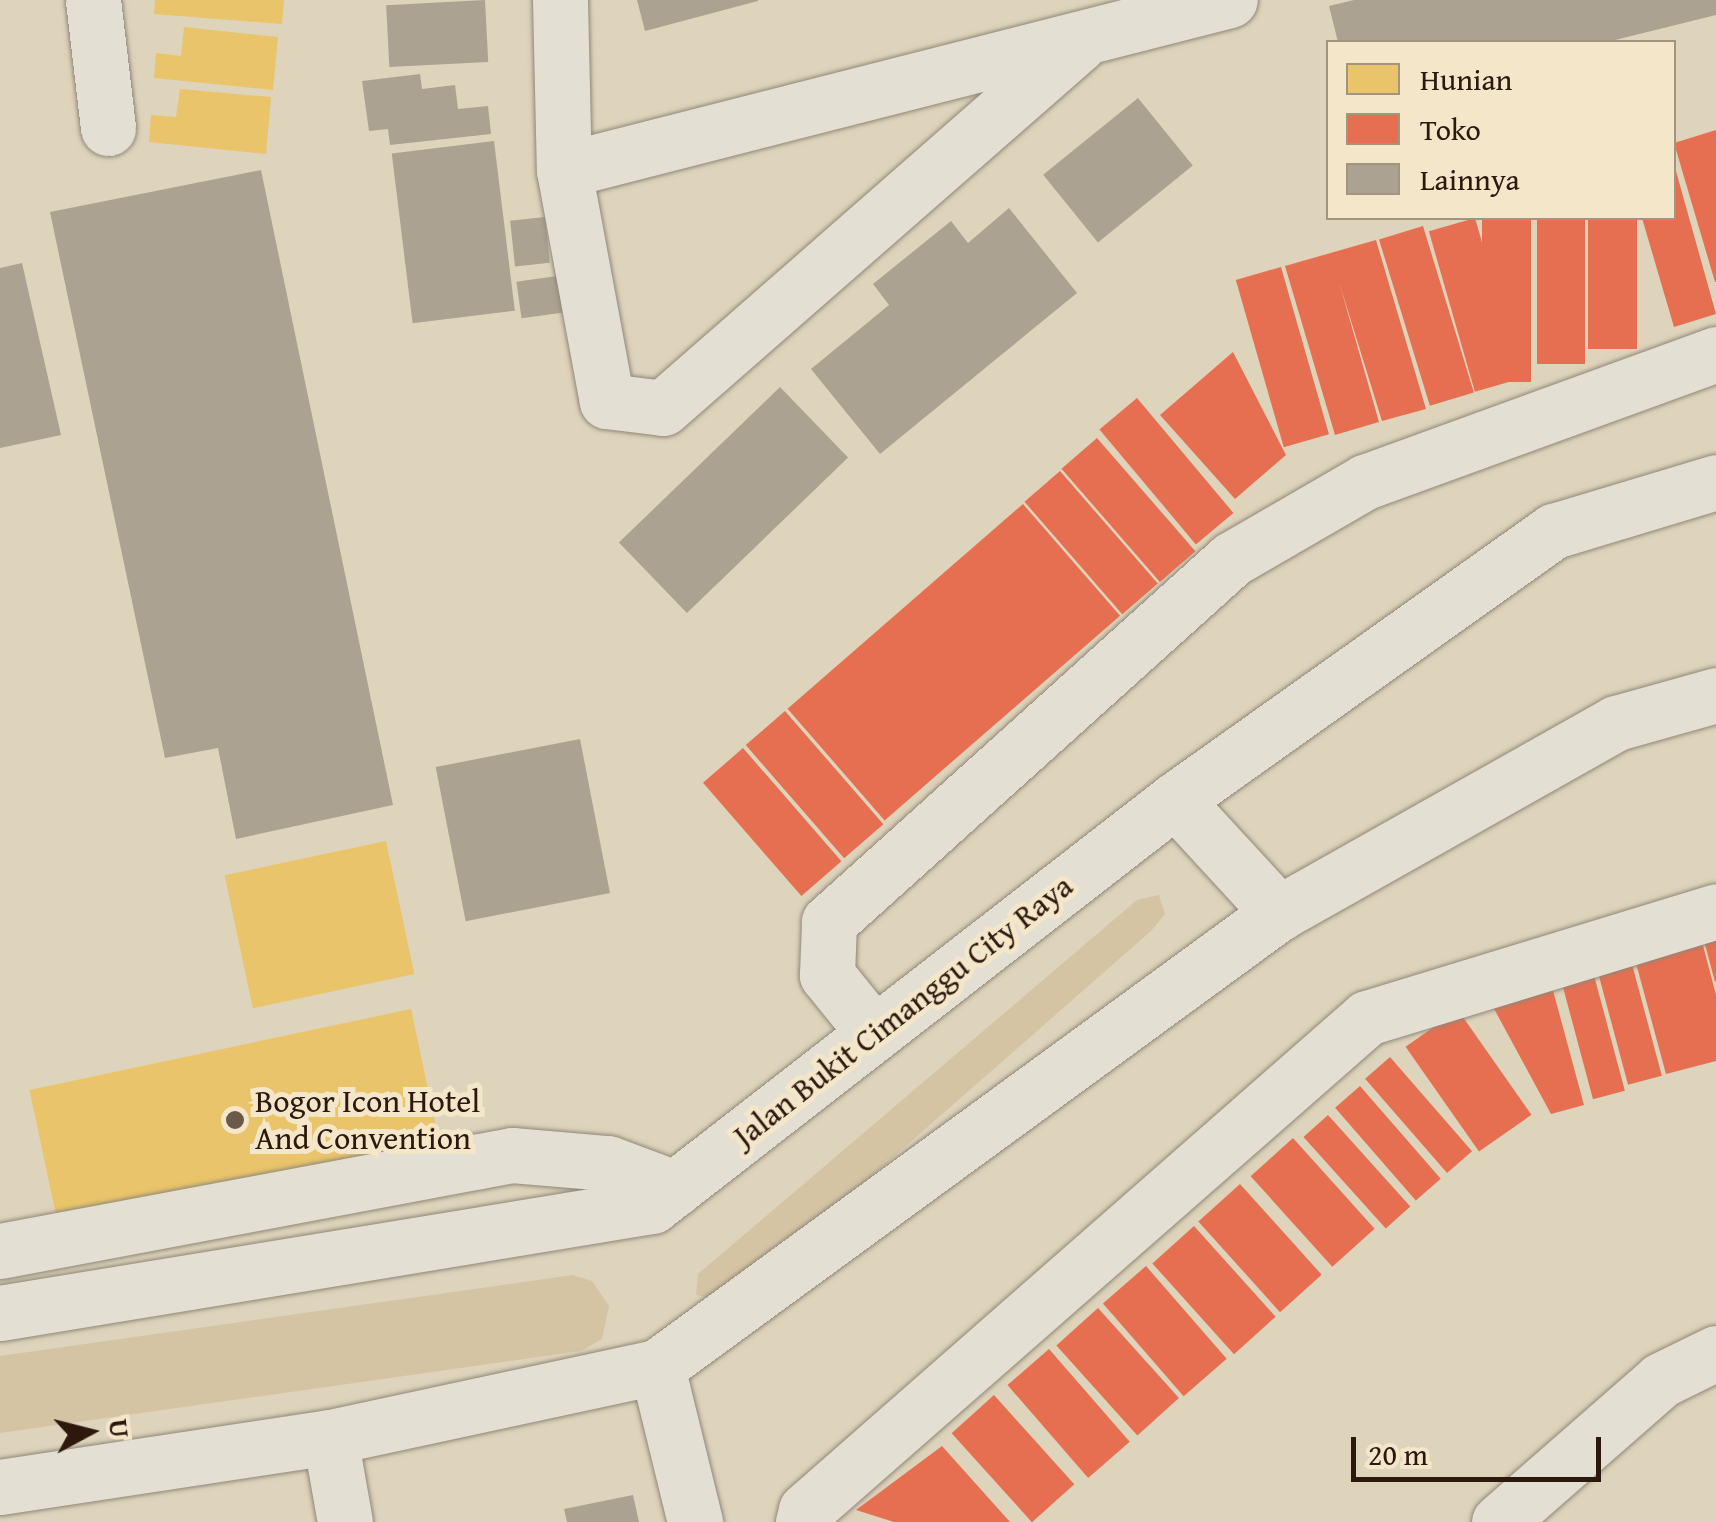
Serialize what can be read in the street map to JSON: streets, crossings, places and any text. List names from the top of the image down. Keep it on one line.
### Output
{"streets":{"street":["Jalan Bukit Cimanggu City Raya"]},"places":["Bogor Icon Hotel And Convention"],"legend":["Hunian","Toko","Lainnya"],"scale_bar":"20 m","north":"right"}
